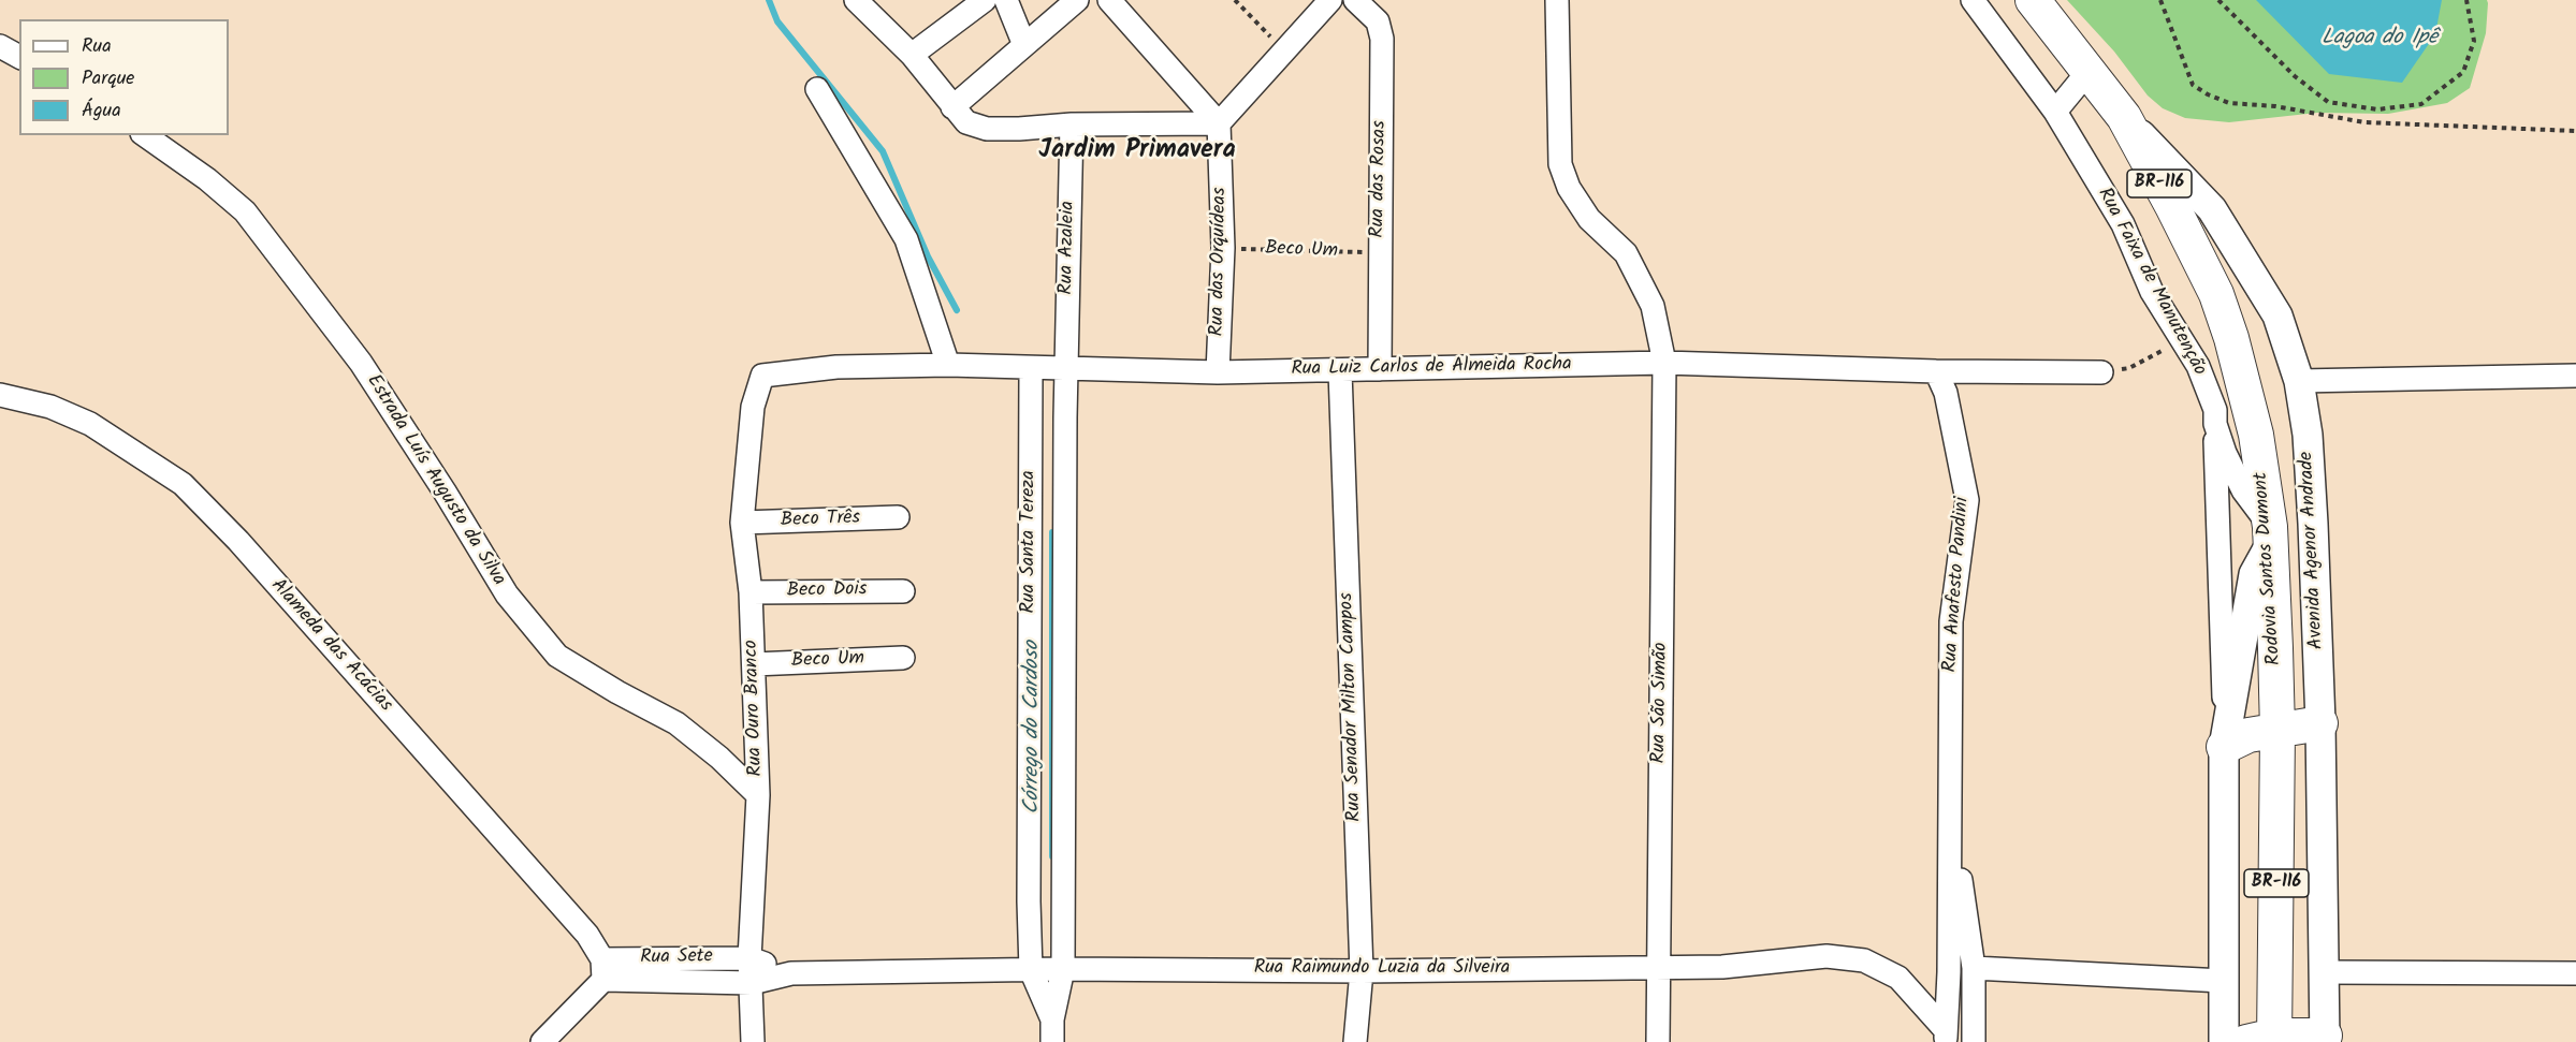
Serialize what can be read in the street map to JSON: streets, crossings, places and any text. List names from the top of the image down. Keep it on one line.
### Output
{"streets":{"highway":["BR-116","Rodovia Santos Dumont"],"main road":["Avenida Agenor Andrade"],"street":["Rua das Rosas","Rua Azaleia","Beco Um","Rua das Orquídeas","Rua Faixa de Manutenção","Rua Luiz Carlos de Almeida Rocha","Estrada Luís Augusto da Silva","Beco Três","Rua Santa Tereza","Rua Anafesto Pandini","Beco Dois","Alameda das Acácias","Rua São Simão","Rua Senador Milton Campos","Rua Ouro Branco","Rua Sete","Rua Raimundo Luzia da Silveira"]},"crossings":[["Rua das Rosas","Beco Um"],["Rua das Rosas","Rua Luiz Carlos de Almeida Rocha"],["Rua Azaleia","Rua Luiz Carlos de Almeida Rocha"],["Rua Azaleia","Rua Santa Tereza"],["Beco Um","Rua das Orquídeas"],["Beco Um","Rua Ouro Branco"],["Rua das Orquídeas","Rua Luiz Carlos de Almeida Rocha"],["Rua Faixa de Manutenção","Rodovia Santos Dumont"],["Rua Luiz Carlos de Almeida Rocha","Rua Santa Tereza"],["Rua Luiz Carlos de Almeida Rocha","Rua Anafesto Pandini"],["Rua Luiz Carlos de Almeida Rocha","Rua São Simão"],["Rua Luiz Carlos de Almeida Rocha","Rua Senador Milton Campos"],["Rua Luiz Carlos de Almeida Rocha","Rua Ouro Branco"],["Estrada Luís Augusto da Silva","Rua Ouro Branco"],["Beco Três","Rua Ouro Branco"],["Rua Santa Tereza","Rua Raimundo Luzia da Silveira"],["Avenida Agenor Andrade","Rodovia Santos Dumont"],["Rua Anafesto Pandini","Rua Raimundo Luzia da Silveira"],["Beco Dois","Rua Ouro Branco"],["Alameda das Acácias","Rua Sete"],["Rua São Simão","Rua Raimundo Luzia da Silveira"],["Rua Senador Milton Campos","Rua Raimundo Luzia da Silveira"],["Rua Ouro Branco","Rua Sete"],["Rua Ouro Branco","Rua Raimundo Luzia da Silveira"],["Rua Sete","Rua Raimundo Luzia da Silveira"]],"districts":["Jardim Primavera"],"water":["Lagoa do Ipê","Córrego do Cardoso"],"legend":["Rua","Parque","Água"]}
